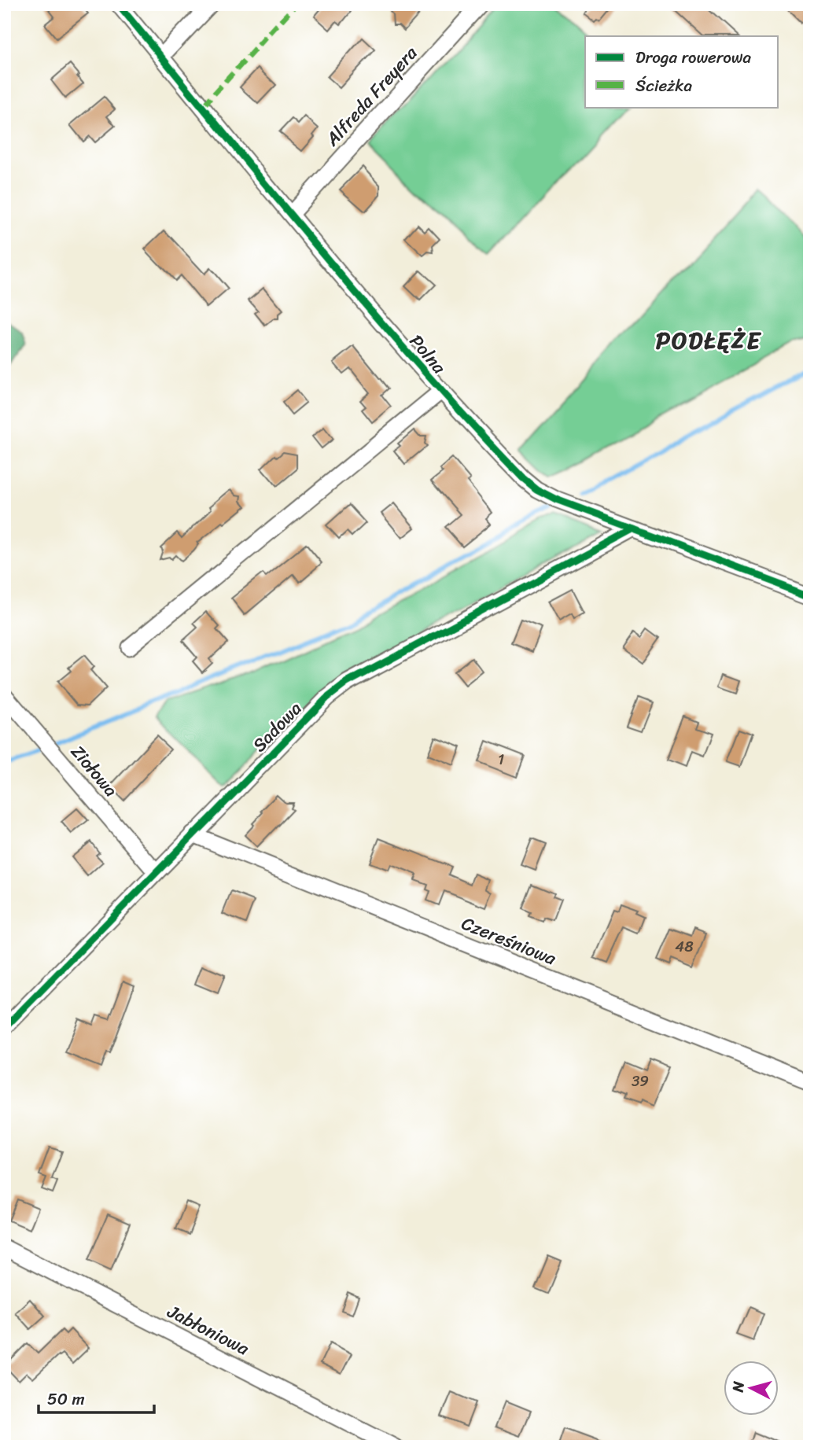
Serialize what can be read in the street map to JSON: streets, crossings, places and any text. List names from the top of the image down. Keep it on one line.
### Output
{"streets":{"street":["Alfreda Freyera","Polna","Sadowa","Ziołowa","Czereśniowa","Jabłoniowa"]},"crossings":[["Alfreda Freyera","Polna"],["Polna","Sadowa"],["Sadowa","Ziołowa"],["Sadowa","Czereśniowa"]],"districts":["PODŁĘŻE"],"house_numbers":["1","48","39"],"legend":["Droga rowerowa","Ścieżka"],"scale_bar":"50 m","north":"left"}
